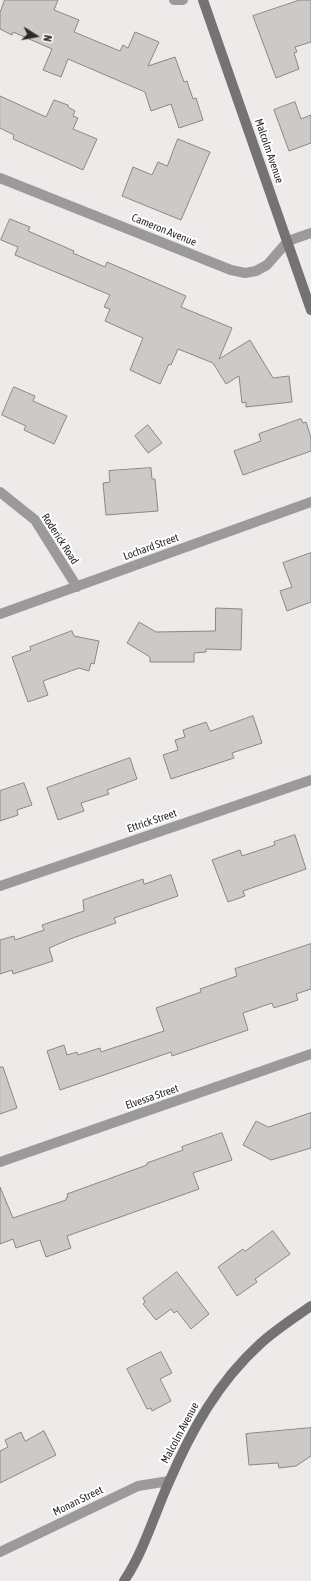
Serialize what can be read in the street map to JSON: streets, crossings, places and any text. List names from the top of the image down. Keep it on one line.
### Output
{"streets":{"street":["Malcolm Avenue","Cameron Avenue","Roderick Road","Lochard Street","Ettrick Street","Elvessa Street","Monan Street"]},"crossings":[["Malcolm Avenue","Cameron Avenue"],["Malcolm Avenue","Monan Street"],["Roderick Road","Lochard Street"]],"north":"right"}
